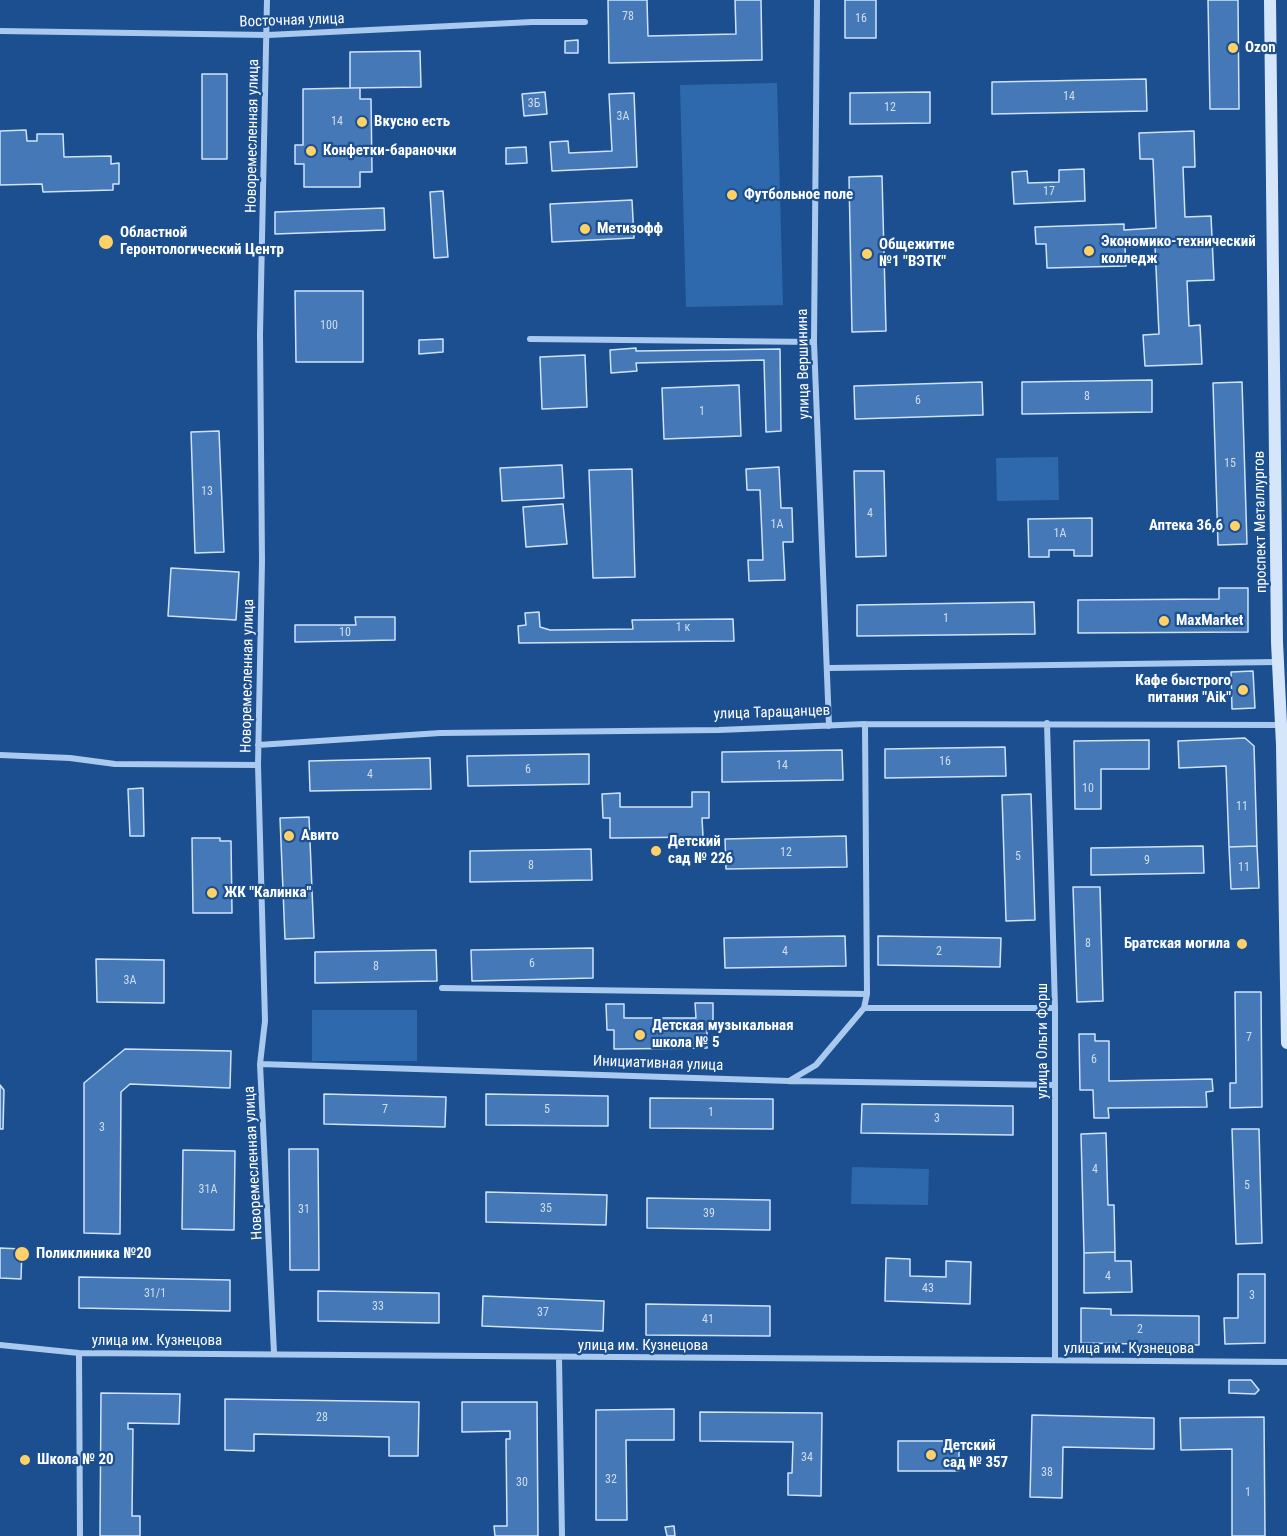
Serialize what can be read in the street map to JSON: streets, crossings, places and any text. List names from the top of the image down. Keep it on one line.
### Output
{"streets":{"main road":["проспект Металлургов"],"street":["Восточная улица","Новоремесленная улица","улица Вершинина","улица Таращанцев","улица Ольги Форш","Инициативная улица","улица им. Кузнецова"]},"crossings":[["Восточная улица","Новоремесленная улица"],["Новоремесленная улица","улица Таращанцев"],["Новоремесленная улица","Инициативная улица"],["Новоремесленная улица","улица им. Кузнецова"],["улица Вершинина","улица Таращанцев"],["проспект Металлургов","улица Таращанцев"],["улица Таращанцев","улица Ольги Форш"],["улица Ольги Форш","Инициативная улица"],["улица Ольги Форш","улица им. Кузнецова"]],"places":["Ozon","Вкусно есть","Конфетки-бараночки","Футбольное поле","Метизофф","Областной Геронтологический Центр","Экономико-технический колледж","Общежитие №1 \"ВЭТК\"","Аптека 36,6","MaxMarket","Кафе быстрого питания \"Aik\"","Авито","Детский сад № 226","ЖК \"Калинка\"","Братская могила","Детская музыкальная школа № 5","Поликлиника №20","Детский сад № 357","Школа № 20"],"house_numbers":["78","16","14","3Б","12","3А","14","17","100","8","6","1","15","13","4","1А","1А","1","1 к","10","16","14","6","4","10","11","12","5","9","8","11","8","4","2","6","8","3А","7","6","7","5","1","3","3","4","5","31А","35","31","39","4","43","31/1","3","33","37","41","2","28","34","38","32","30","1"]}
